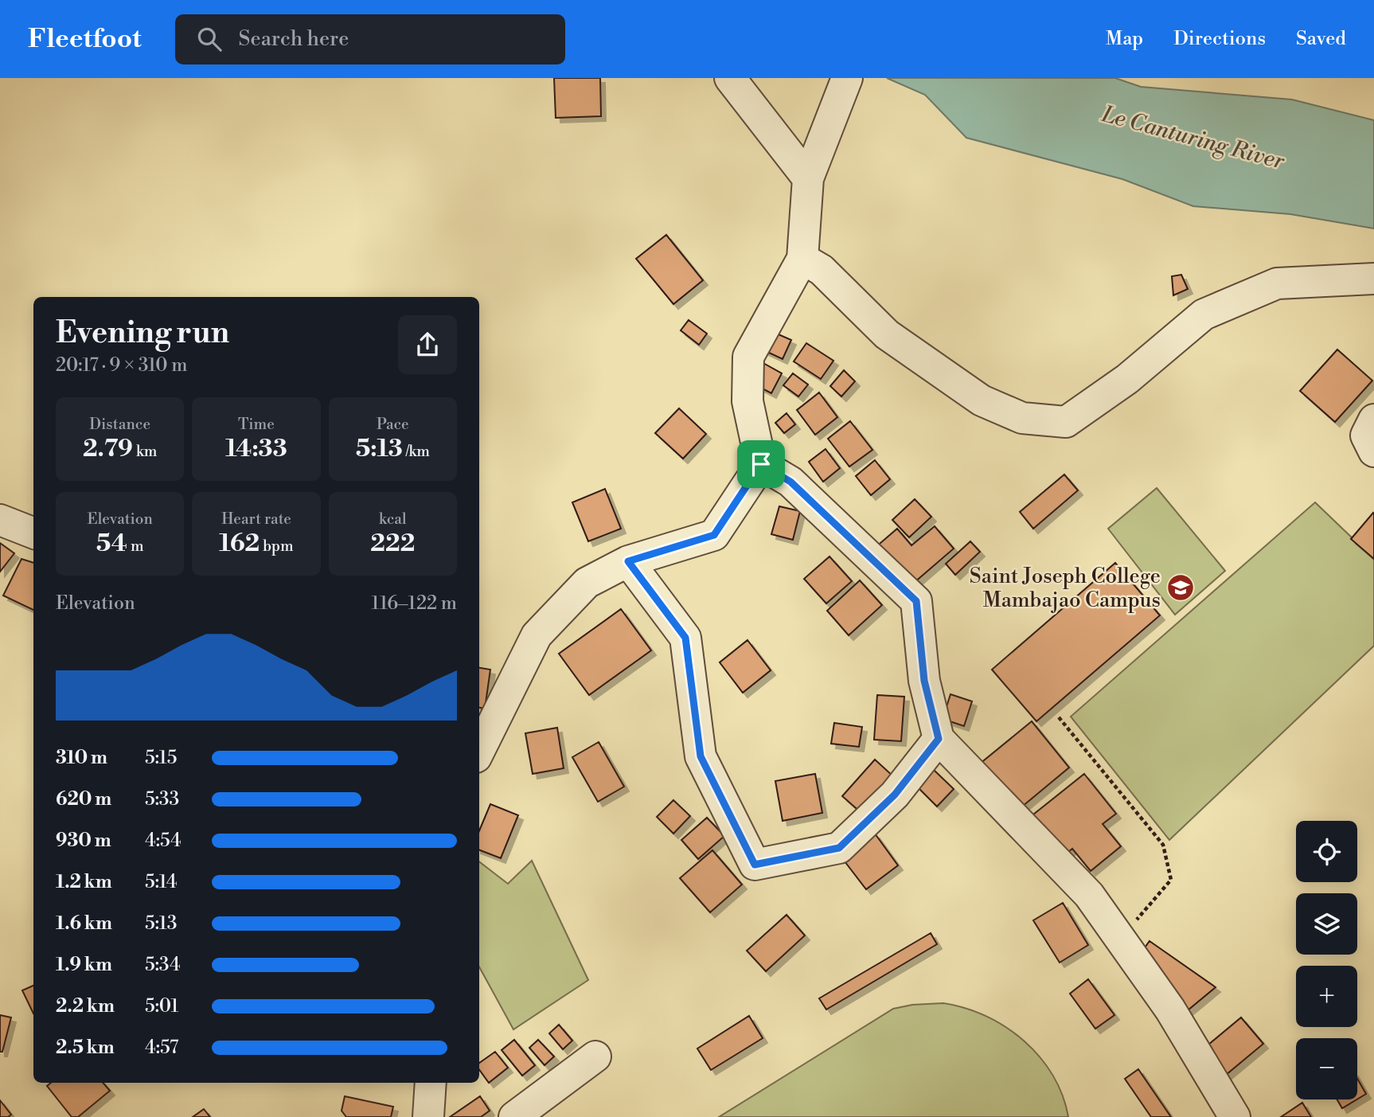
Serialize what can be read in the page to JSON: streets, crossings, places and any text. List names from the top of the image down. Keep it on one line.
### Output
{"water":["Le Canturing River"],"places":{"school or university":["Saint Joseph College Mambajao Campus"]},"page":{"header":"Fleetfoot","search":"Search here","nav":["Map","Directions","Saved"],"heading":["Evening run","20:17 · 9 × 310 m"],"stats":[["Distance","2.79 km"],["Time","14:33"],["Pace","5:13 /km"],["Elevation","54 m"],["Heart rate","162 bpm"],["kcal","222"]],"chart":["Elevation","116–122 m"],"list":[{"name":"310 m","note":"5:15"},{"name":"620 m","note":"5:33"},{"name":"930 m","note":"4:54"},{"name":"1.2 km","note":"5:14"},{"name":"1.6 km","note":"5:13"},{"name":"1.9 km","note":"5:34"},{"name":"2.2 km","note":"5:01"},{"name":"2.5 km","note":"4:57"}],"map_buttons":["+","−"]}}
